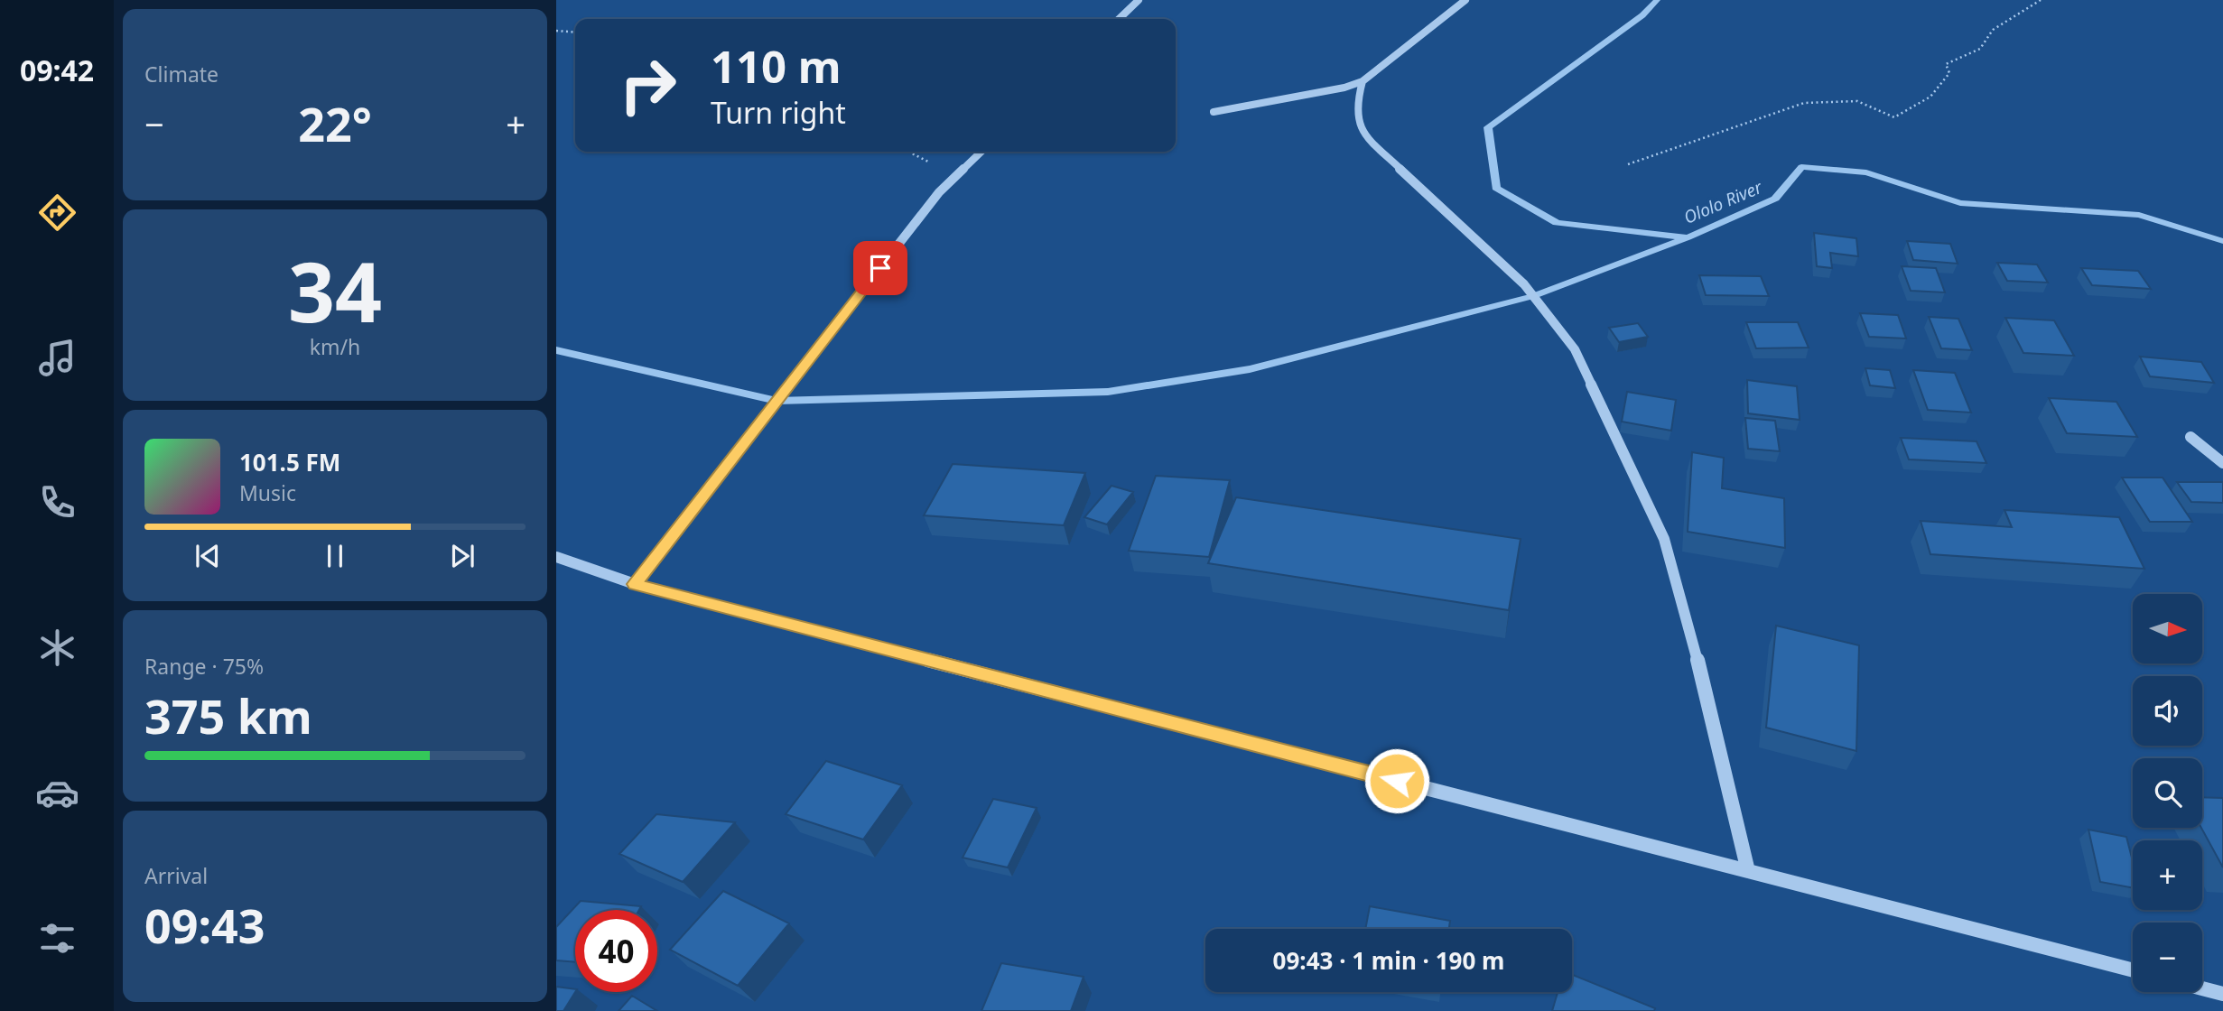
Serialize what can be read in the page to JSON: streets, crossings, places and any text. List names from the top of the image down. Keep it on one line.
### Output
{"water":["Ololo River"],"north":"right","page":{"tabs":"09:42","tile":["Climate",["34","km/h"],["Range · 75%","375 km"],["Arrival","09:43"]],"turn":["110 m","Turn right"],"heat":["−","22°","+"],"song":["101.5 FM","Music"],"map_buttons":["+","−"],"limit":"40","trip":"09:43 · 1 min · 190 m"}}
